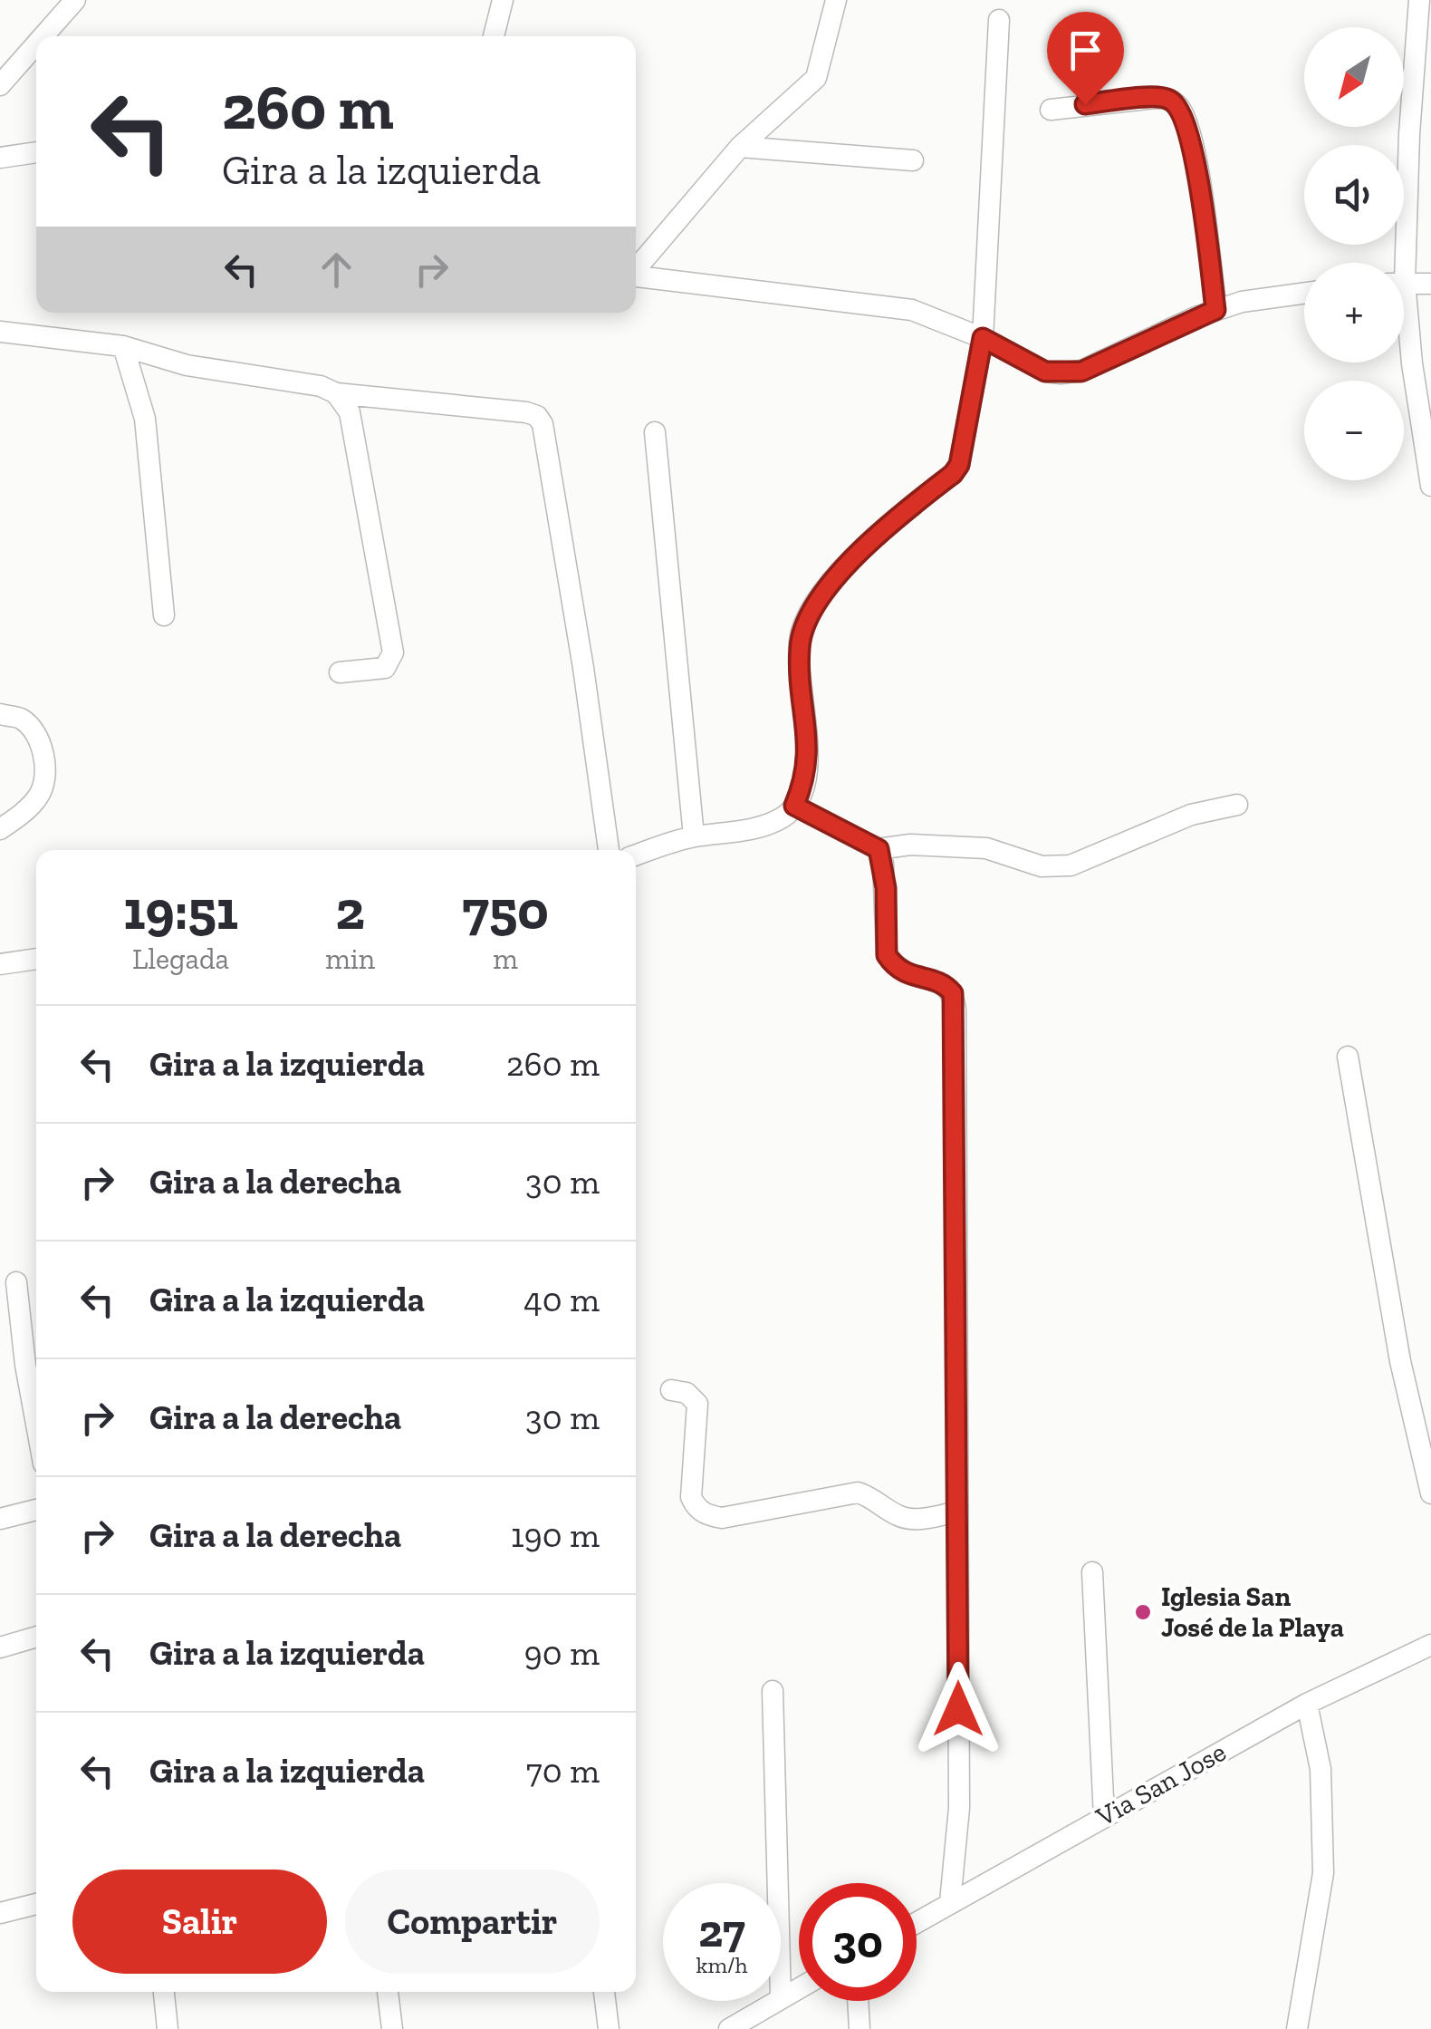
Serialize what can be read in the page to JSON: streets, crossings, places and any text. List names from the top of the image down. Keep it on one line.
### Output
{"streets":{"street":["Via San Jose"]},"places":["Iglesia San José de la Playa"],"north":"bottom left","page":{"map_buttons":["+","−"],"turn":["260 m","Gira a la izquierda"],"eta":["19:51","Llegada","2","min","750","m"],"list":[{"name":"Gira a la izquierda","value":"260 m"},{"name":"Gira a la derecha","value":"30 m"},{"name":"Gira a la izquierda","value":"40 m"},{"name":"Gira a la derecha","value":"30 m"},{"name":"Gira a la derecha","value":"190 m"},{"name":"Gira a la izquierda","value":"90 m"},{"name":"Gira a la izquierda","value":"70 m"}],"buttons":["Salir","Compartir"],"speed":"27 km/h","limit":"30"}}
